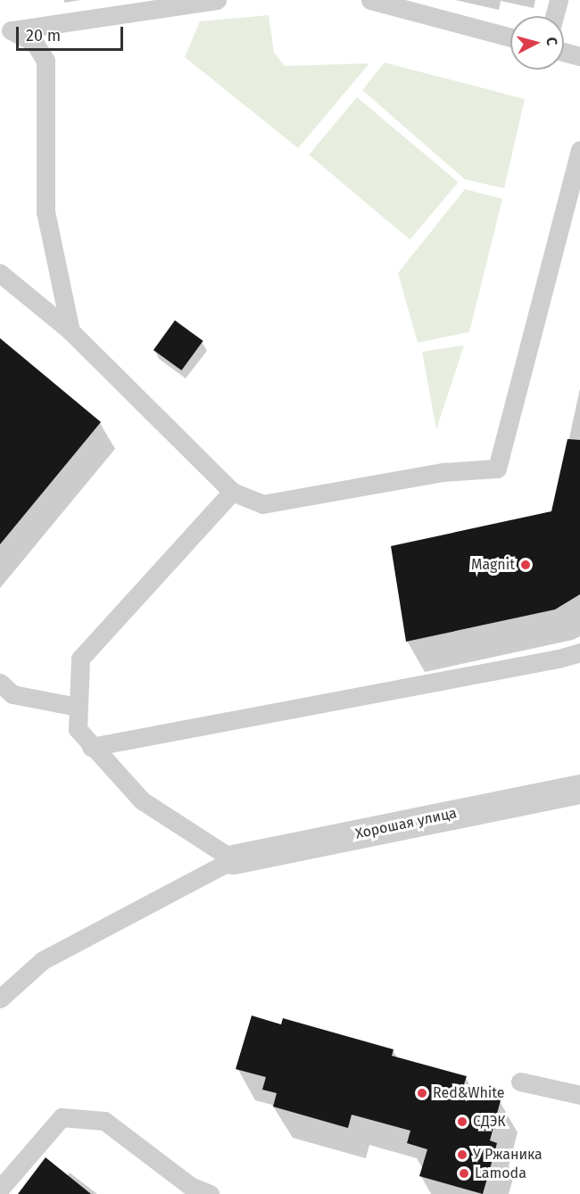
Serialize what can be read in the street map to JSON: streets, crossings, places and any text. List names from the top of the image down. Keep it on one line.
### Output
{"streets":{"street":["Хорошая улица"]},"places":["Magnit","Red&White","СДЭК","У Ржаника","Lamoda"],"scale_bar":"20 m","north":"right"}
